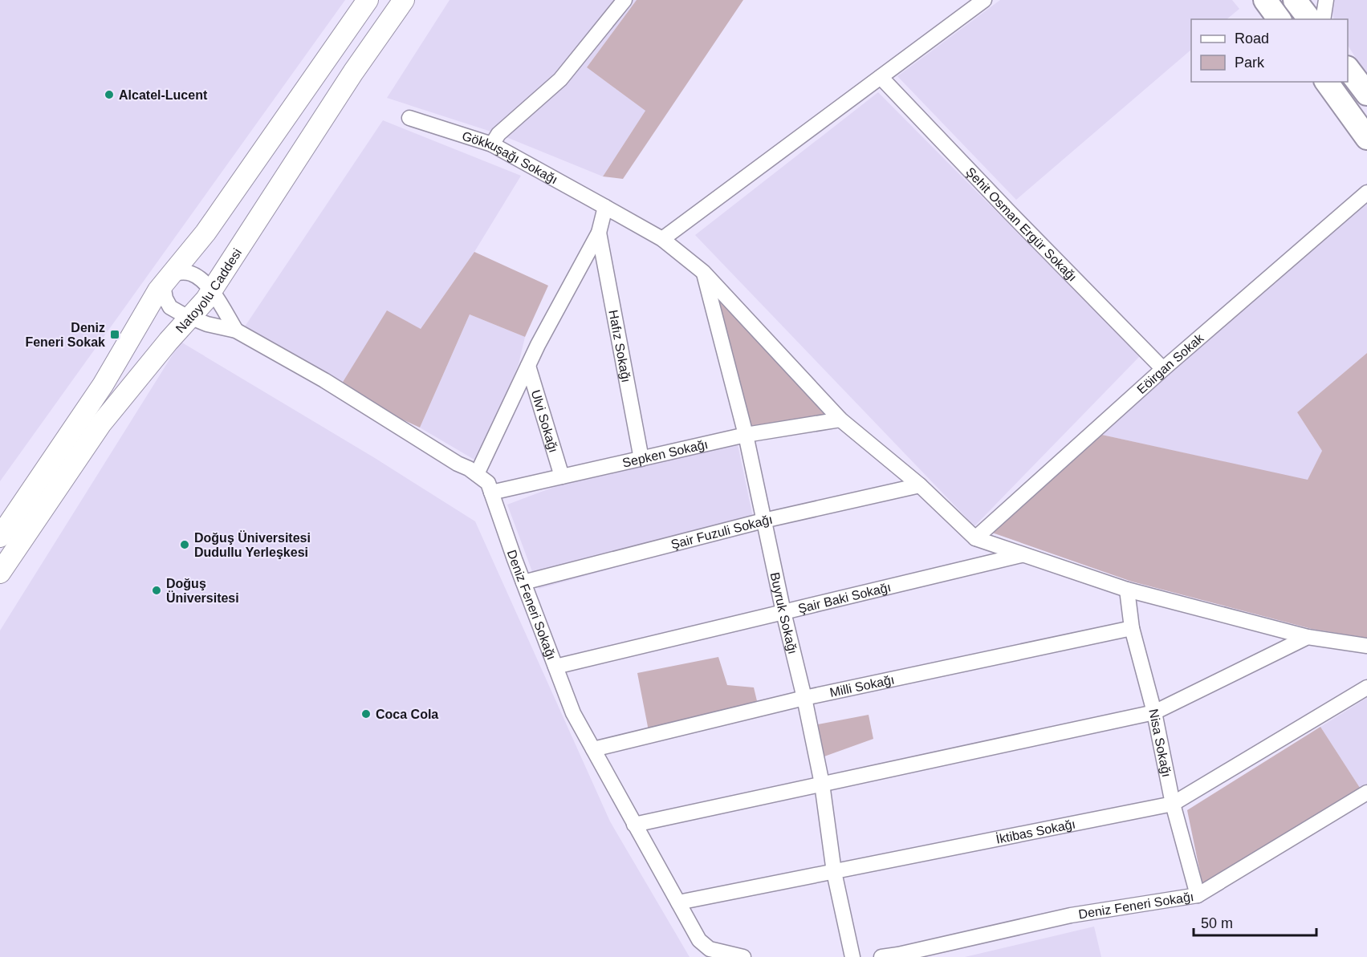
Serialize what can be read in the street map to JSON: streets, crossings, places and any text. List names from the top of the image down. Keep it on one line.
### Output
{"streets":{"main road":["Natoyolu Caddesi"],"street":["Gökkuşağı Sokağı","Şehit Osman Ergür Sokağı","Hafız Sokağı","Eöirgan Sokak","Ulvi Sokağı","Sepken Sokağı","Şair Fuzuli Sokağı","Şair Baki Sokağı","Deniz Feneri Sokağı","Buyruk Sokağı","Milli Sokağı","Nisa Sokağı","İktibas Sokağı"]},"crossings":[["Gökkuşağı Sokağı","Eöirgan Sokak"],["Gökkuşağı Sokağı","Sepken Sokağı"],["Gökkuşağı Sokağı","Şair Fuzuli Sokağı"],["Gökkuşağı Sokağı","Buyruk Sokağı"],["Şehit Osman Ergür Sokağı","Eöirgan Sokak"],["Natoyolu Caddesi","Deniz Feneri Sokağı"],["Hafız Sokağı","Sepken Sokağı"],["Ulvi Sokağı","Sepken Sokağı"],["Sepken Sokağı","Deniz Feneri Sokağı"],["Sepken Sokağı","Buyruk Sokağı"],["Şair Fuzuli Sokağı","Deniz Feneri Sokağı"],["Şair Fuzuli Sokağı","Buyruk Sokağı"],["Şair Baki Sokağı","Deniz Feneri Sokağı"],["Şair Baki Sokağı","Buyruk Sokağı"],["Deniz Feneri Sokağı","Milli Sokağı"],["Deniz Feneri Sokağı","Nisa Sokağı"],["Deniz Feneri Sokağı","İktibas Sokağı"],["Buyruk Sokağı","Milli Sokağı"],["Buyruk Sokağı","İktibas Sokağı"],["Milli Sokağı","Nisa Sokağı"],["Nisa Sokağı","İktibas Sokağı"]],"places":{"other":["Alcatel-Lucent","Doğuş Üniversitesi Dudullu Yerleşkesi","Doğuş Üniversitesi","Coca Cola"],"transit":["Deniz Feneri Sokak"]},"legend":["Road","Park"],"scale_bar":"50 m"}
